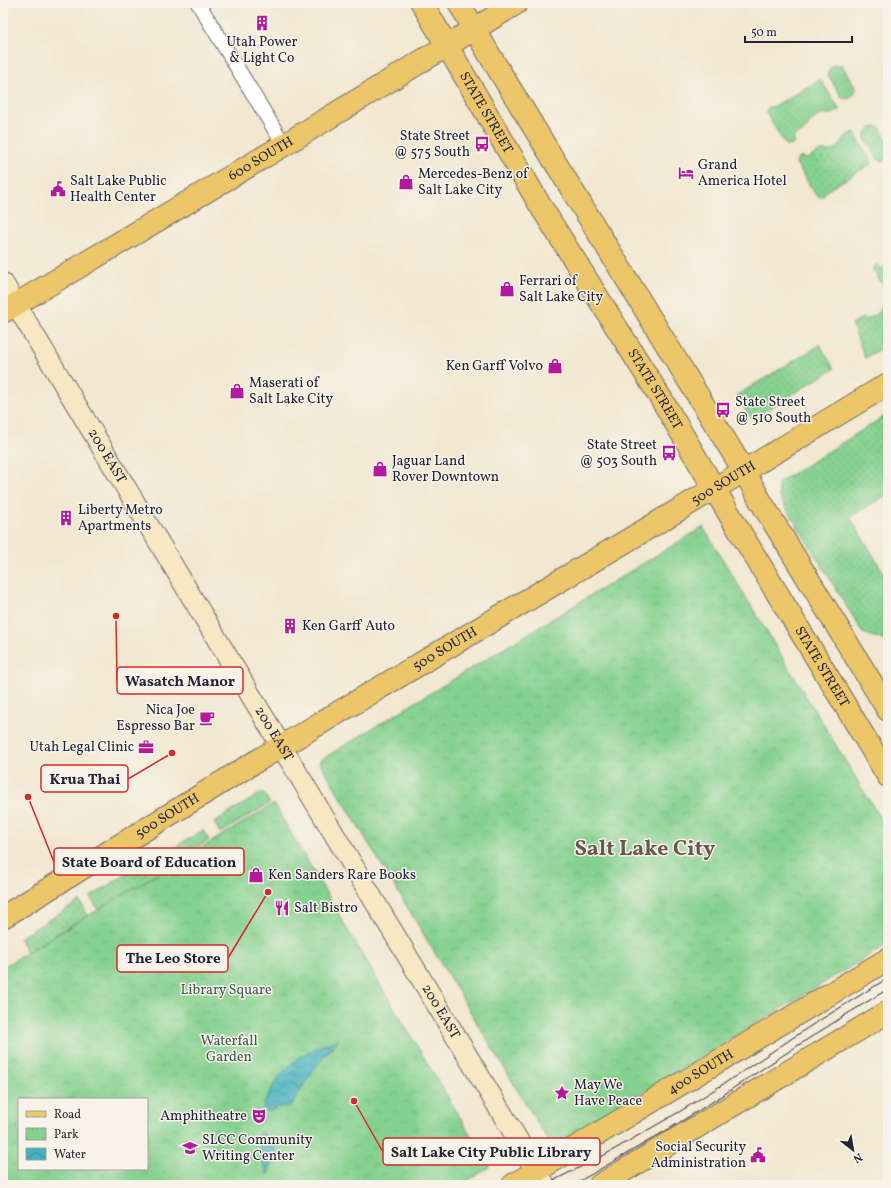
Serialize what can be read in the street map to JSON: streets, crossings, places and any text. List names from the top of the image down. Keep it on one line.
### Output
{"streets":{"main road":["STATE STREET","600 SOUTH","500 SOUTH","400 SOUTH"],"street":["200 EAST"]},"crossings":[["STATE STREET","600 SOUTH"],["STATE STREET","500 SOUTH"],["600 SOUTH","200 EAST"],["200 EAST","500 SOUTH"],["200 EAST","400 SOUTH"]],"districts":["Salt Lake City"],"parks":["Library Square","Waterfall Garden"],"places":{"building":["Utah Power & Light Co","Liberty Metro Apartments","Ken Garff Auto"],"bus stop":["State Street @ 575 South","State Street @ 510 South","State Street @ 503 South"],"hotel":["Grand America Hotel"],"shop":["Mercedes-Benz of Salt Lake City","Ferrari of Salt Lake City","Ken Garff Volvo","Maserati of Salt Lake City","Jaguar Land Rover Downtown","Ken Sanders Rare Books"],"public building":["Salt Lake Public Health Center","Social Security Administration"],"other":["Wasatch Manor","Krua Thai","State Board of Education","The Leo Store","Salt Lake City Public Library"],"cafe":["Nica Joe Espresso Bar"],"office":["Utah Legal Clinic"],"restaurant":["Salt Bistro"],"place":["May We Have Peace"],"theatre":["Amphitheatre"],"school or university":["SLCC Community Writing Center"]},"legend":["Road","Park","Water"],"scale_bar":"50 m","north":"bottom right"}
